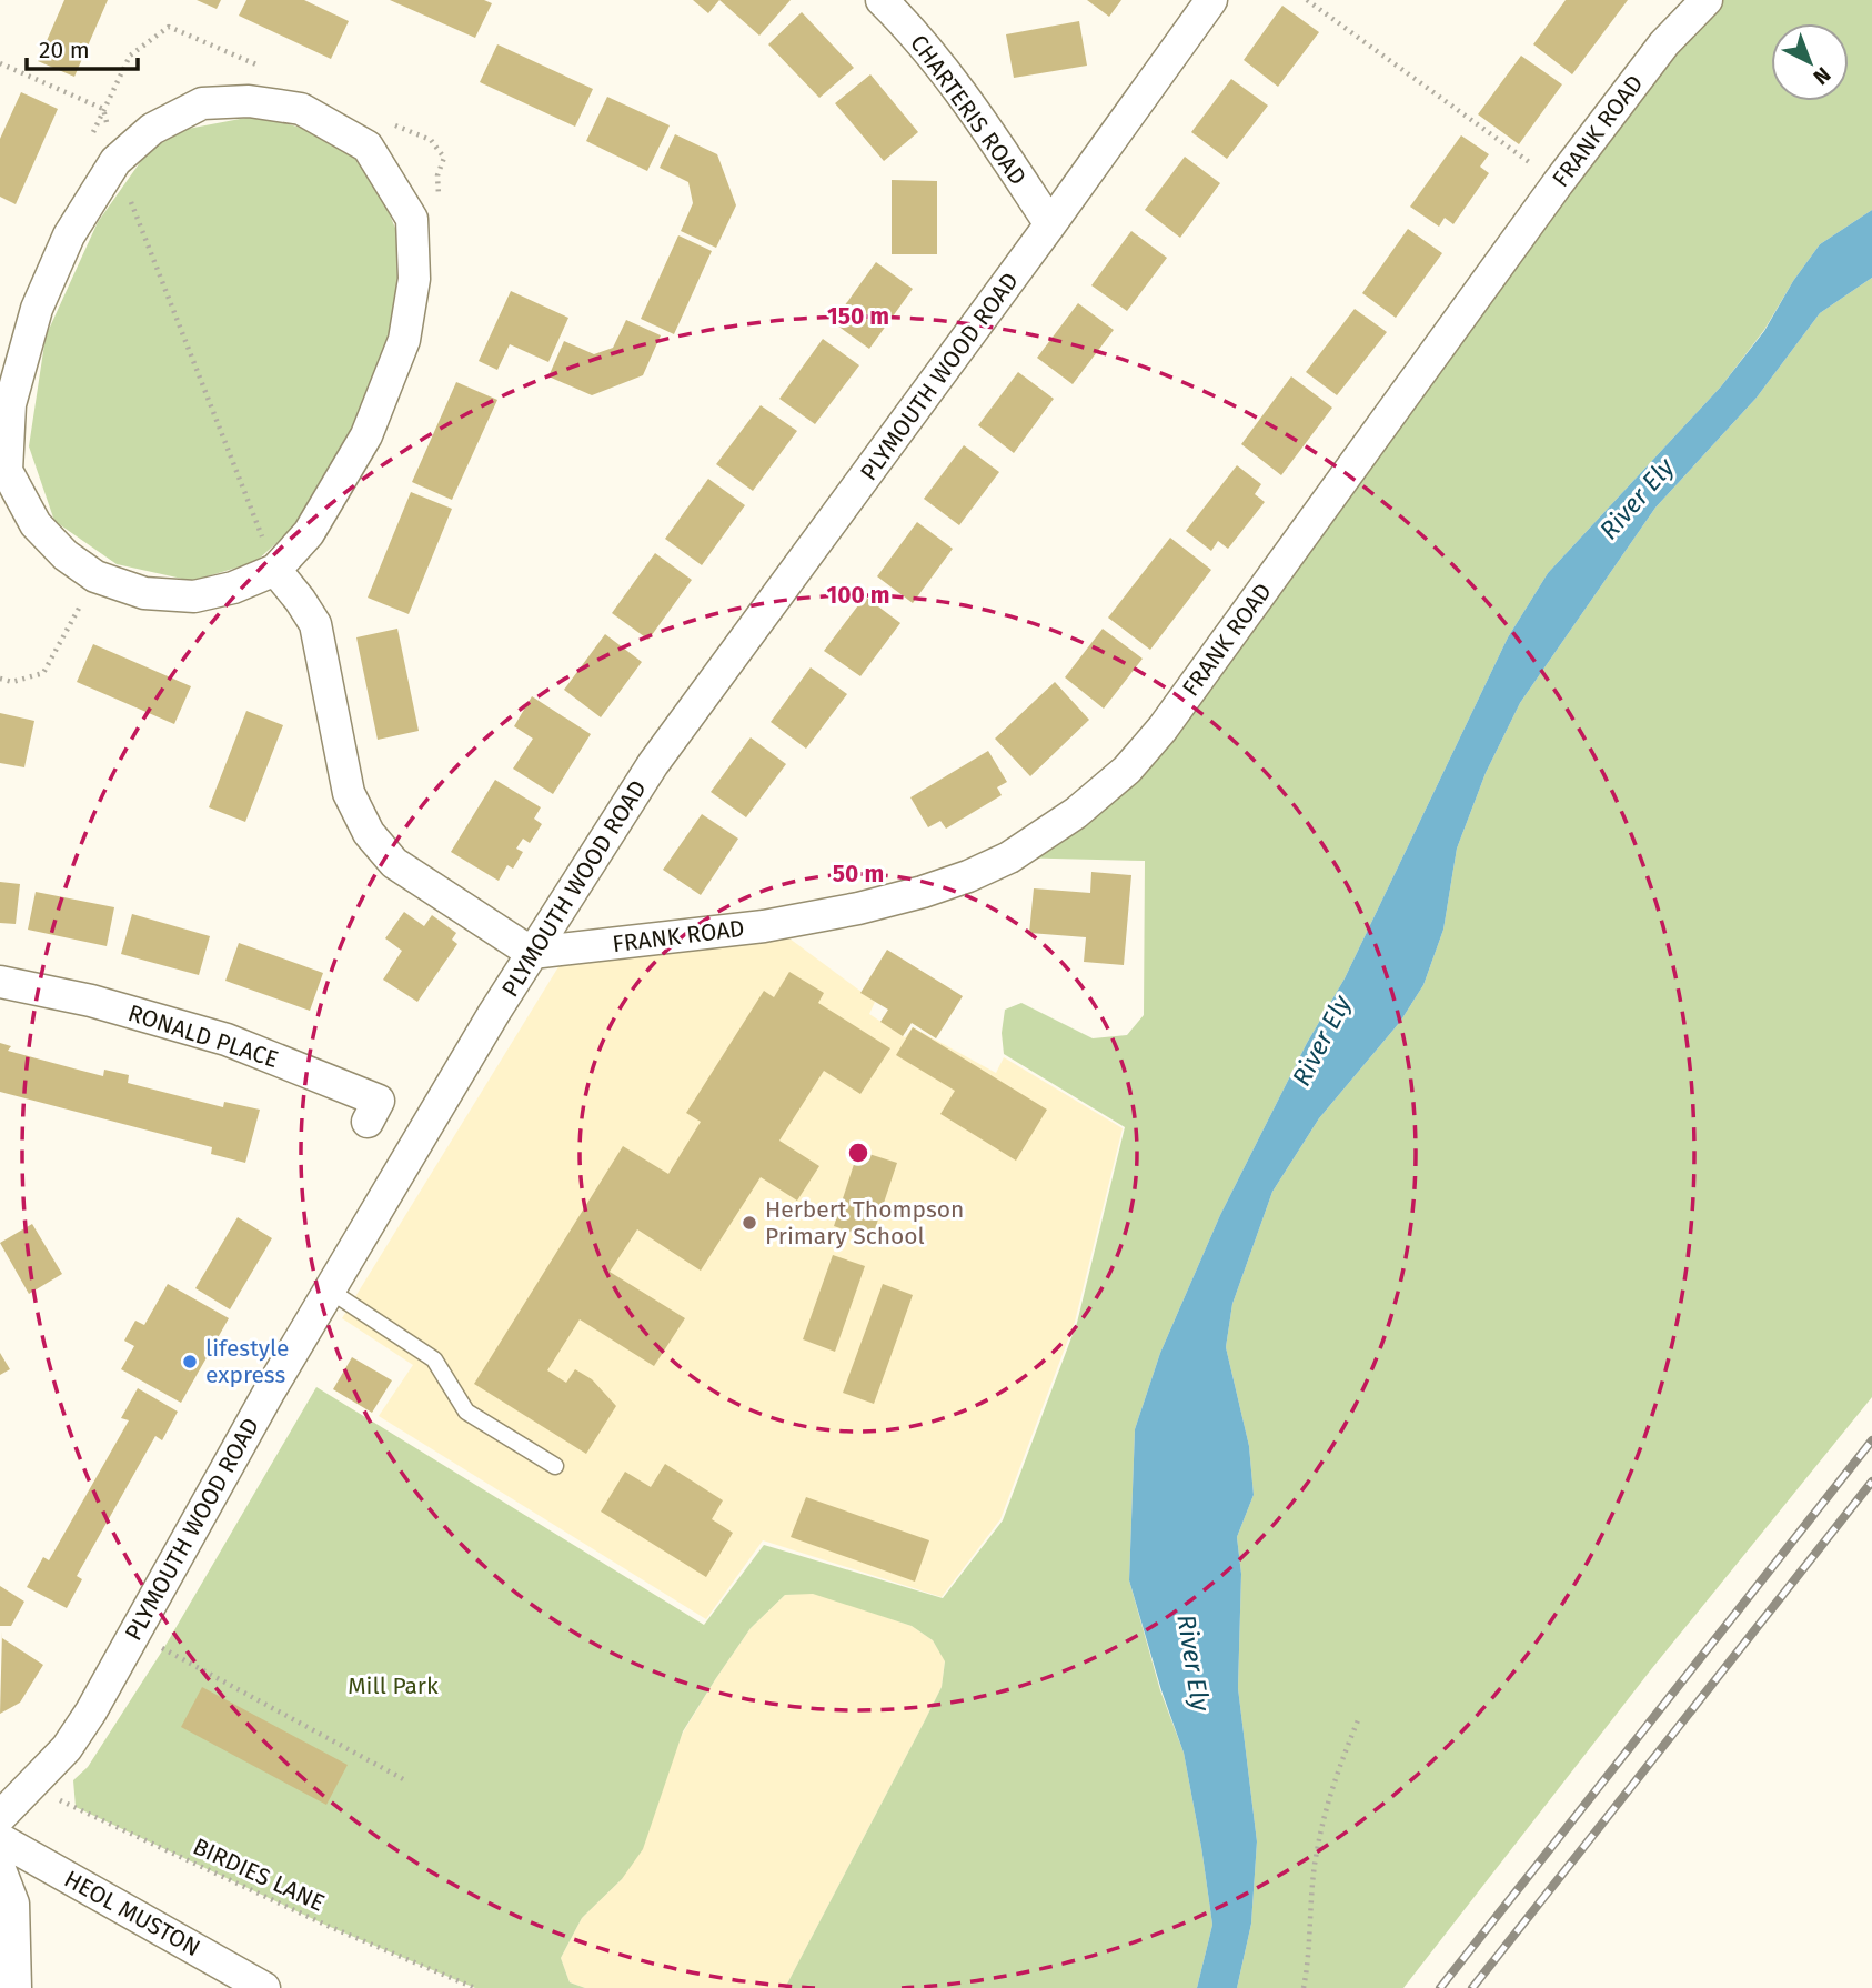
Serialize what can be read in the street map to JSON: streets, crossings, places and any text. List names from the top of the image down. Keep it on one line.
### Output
{"streets":{"street":["CHARTERIS ROAD","FRANK ROAD","PLYMOUTH WOOD ROAD","RONALD PLACE","HEOL MUSTON"],"path":["BIRDIES LANE"]},"crossings":[["CHARTERIS ROAD","PLYMOUTH WOOD ROAD"],["FRANK ROAD","PLYMOUTH WOOD ROAD"],["PLYMOUTH WOOD ROAD","BIRDIES LANE"]],"water":["River Ely"],"parks":["Mill Park"],"places":["Herbert Thompson Primary School","lifestyle express"],"scale_bar":"20 m","north":"bottom right","rings":["150 m","100 m","50 m"]}
